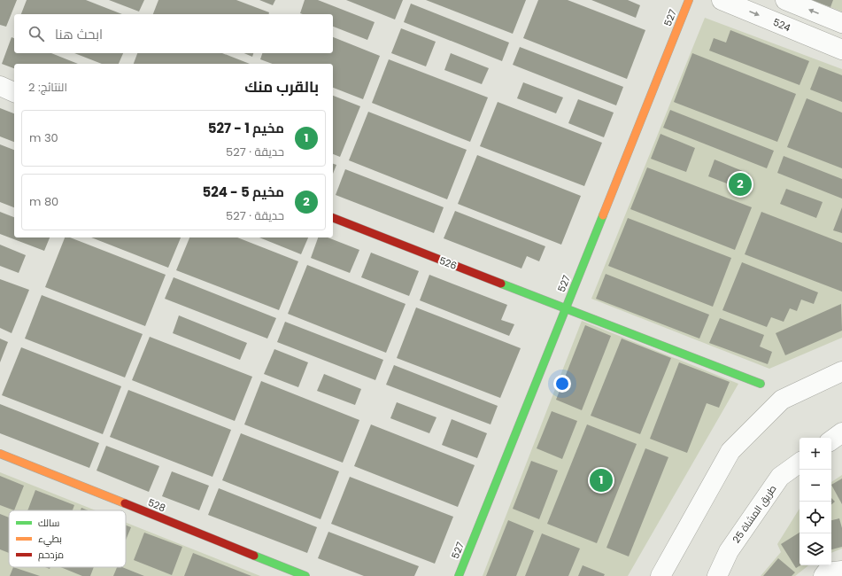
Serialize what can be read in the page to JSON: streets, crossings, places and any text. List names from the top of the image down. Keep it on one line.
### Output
{"streets":{"street":["527","524","526","528","طريق المشاة 25"]},"crossings":[["527","526"]],"legend":["سالك","بطيء","مزدحم"],"page":{"search":"ابحث هنا","heading":["بالقرب منك","النتائج: 2"],"list":[{"mark":"1","name":"مخيم 1 - 527","note":"حديقة · 527","value":"30 m"},{"mark":"2","name":"مخيم 5 - 524","note":"حديقة · 527","value":"80 m"}],"pins":["2","1"],"map_buttons":["+","−"]}}
